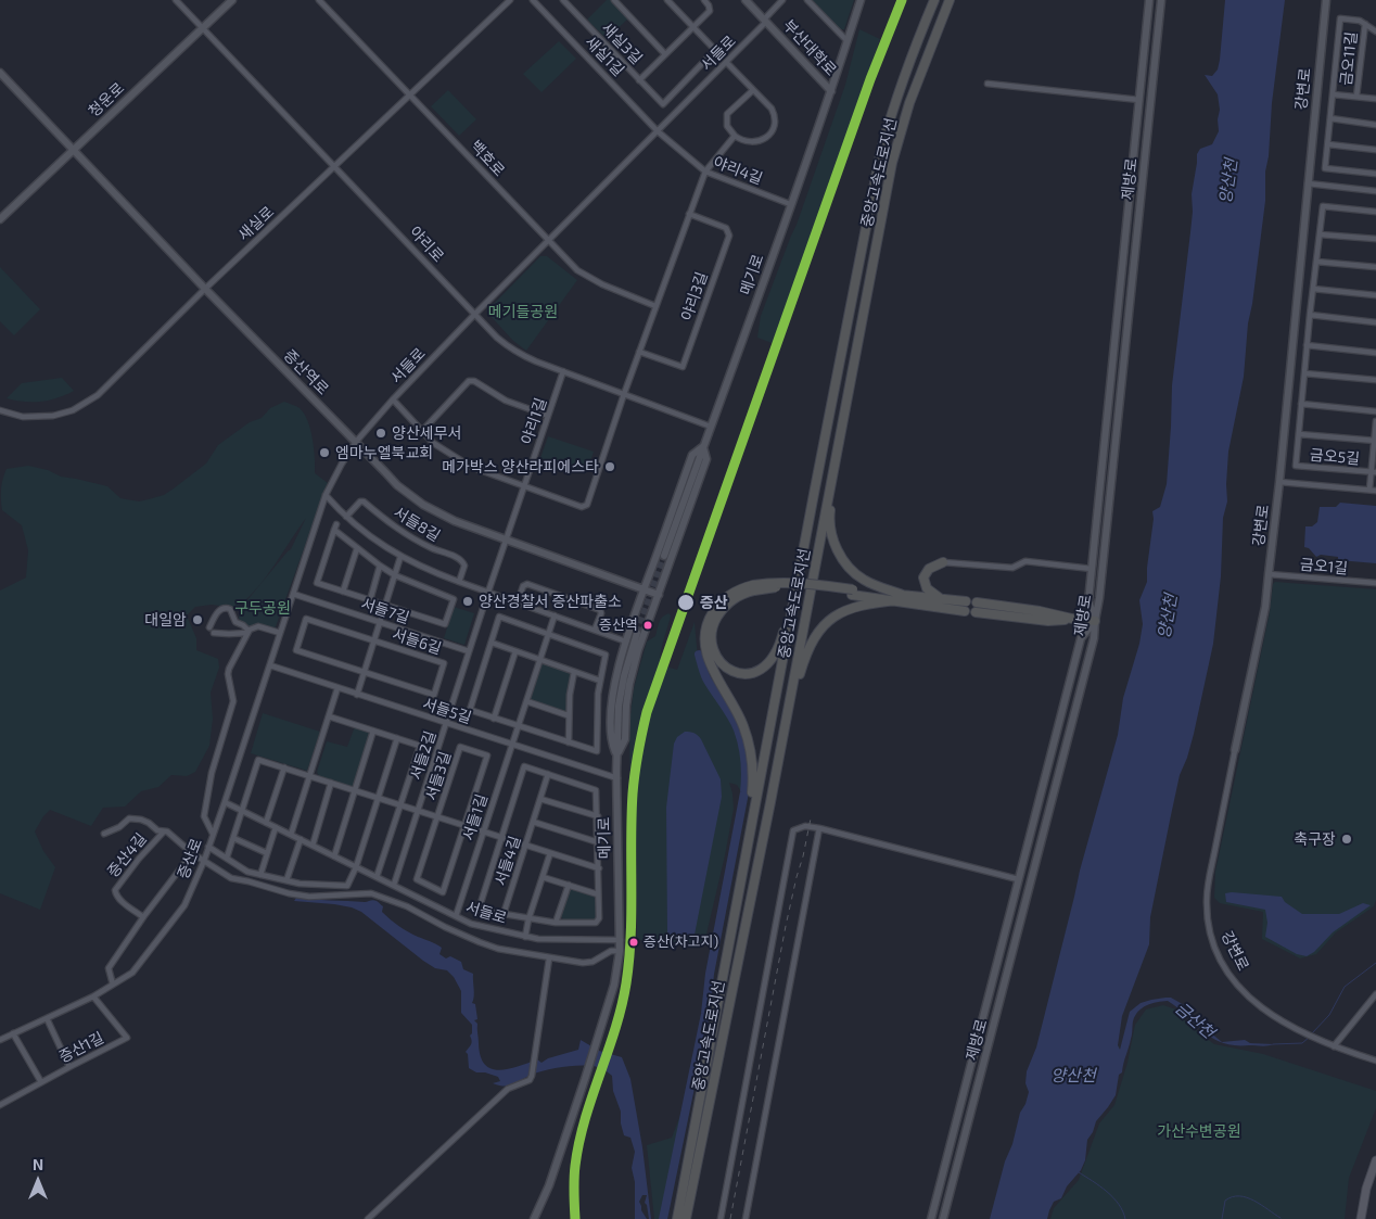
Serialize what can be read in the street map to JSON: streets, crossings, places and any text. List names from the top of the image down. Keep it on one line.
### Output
{"streets":{"highway":["중앙고속도로지선"],"street":["새실3길","부산대학로","서들로","새실1길","금오11길","강변로","청운로","백호로","야리4길","제방로","새실로","야리로","메기로","야리3길","증산역로","야리1길","금오5길","서들8길","금오1길","서들7길","서들6길","서들5길","서들2길","서들3길","서들1길","증산4길","증산로","서들4길","증산1길"]},"crossings":[["부산대학로","서들로"],["부산대학로","메기로"],["서들로","새실1길"],["서들로","백호로"],["서들로","야리4길"],["서들로","야리로"],["서들로","메기로"],["서들로","증산역로"],["서들로","서들7길"],["서들로","서들5길"],["서들로","서들2길"],["서들로","서들3길"],["서들로","서들1길"],["새실1길","야리4길"],["강변로","금오1길"],["청운로","야리로"],["청운로","증산역로"],["백호로","새실로"],["야리4길","메기로"],["새실로","야리로"],["새실로","증산역로"],["야리로","메기로"],["야리로","야리1길"],["메기로","서들5길"],["메기로","증산4길"],["증산역로","야리1길"],["증산역로","서들2길"],["야리1길","서들2길"],["서들7길","서들6길"],["서들7길","서들2길"],["서들6길","서들5길"],["서들5길","서들2길"],["서들5길","서들1길"],["서들2길","서들3길"],["서들3길","서들1길"],["서들3길","서들4길"],["증산4길","증산로"],["증산로","증산1길"]],"water":["양산천","금산천"],"parks":["메기들공원","구두공원","가산수변공원"],"places":["양산세무서","엠마누엘북교회","메가박스 양산라피에스타","양산경찰서 증산파출소","증산","대일암","증산역","축구장","증산(차고지)"],"north":"top"}
